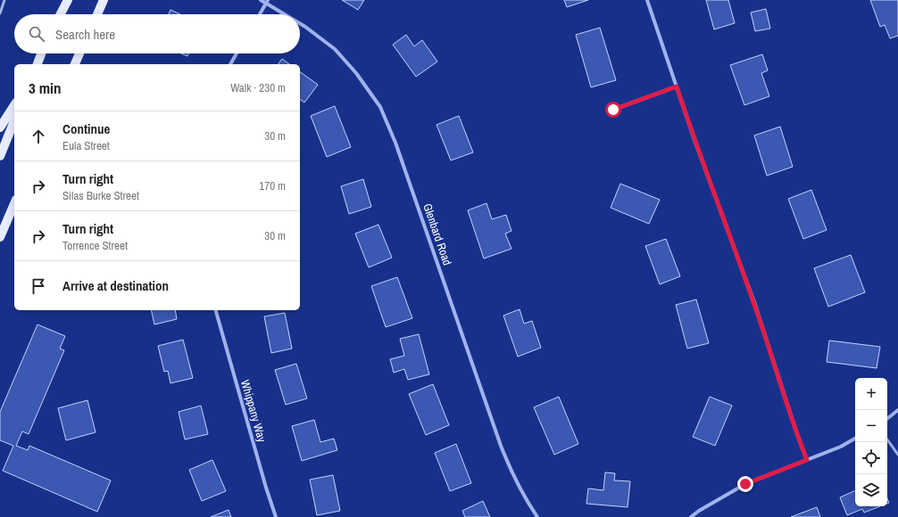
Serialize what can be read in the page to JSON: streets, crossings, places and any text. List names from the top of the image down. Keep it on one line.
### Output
{"streets":{"street":["Glenbard Road","Whippany Way"]},"page":{"search":"Search here","heading":["3 min","Walk · 230 m"],"list":[["Continue","Eula Street","30 m"],["Turn right","Silas Burke Street","170 m"],["Turn right","Torrence Street","30 m"],"Arrive at destination"],"map_buttons":["+","−"]}}
